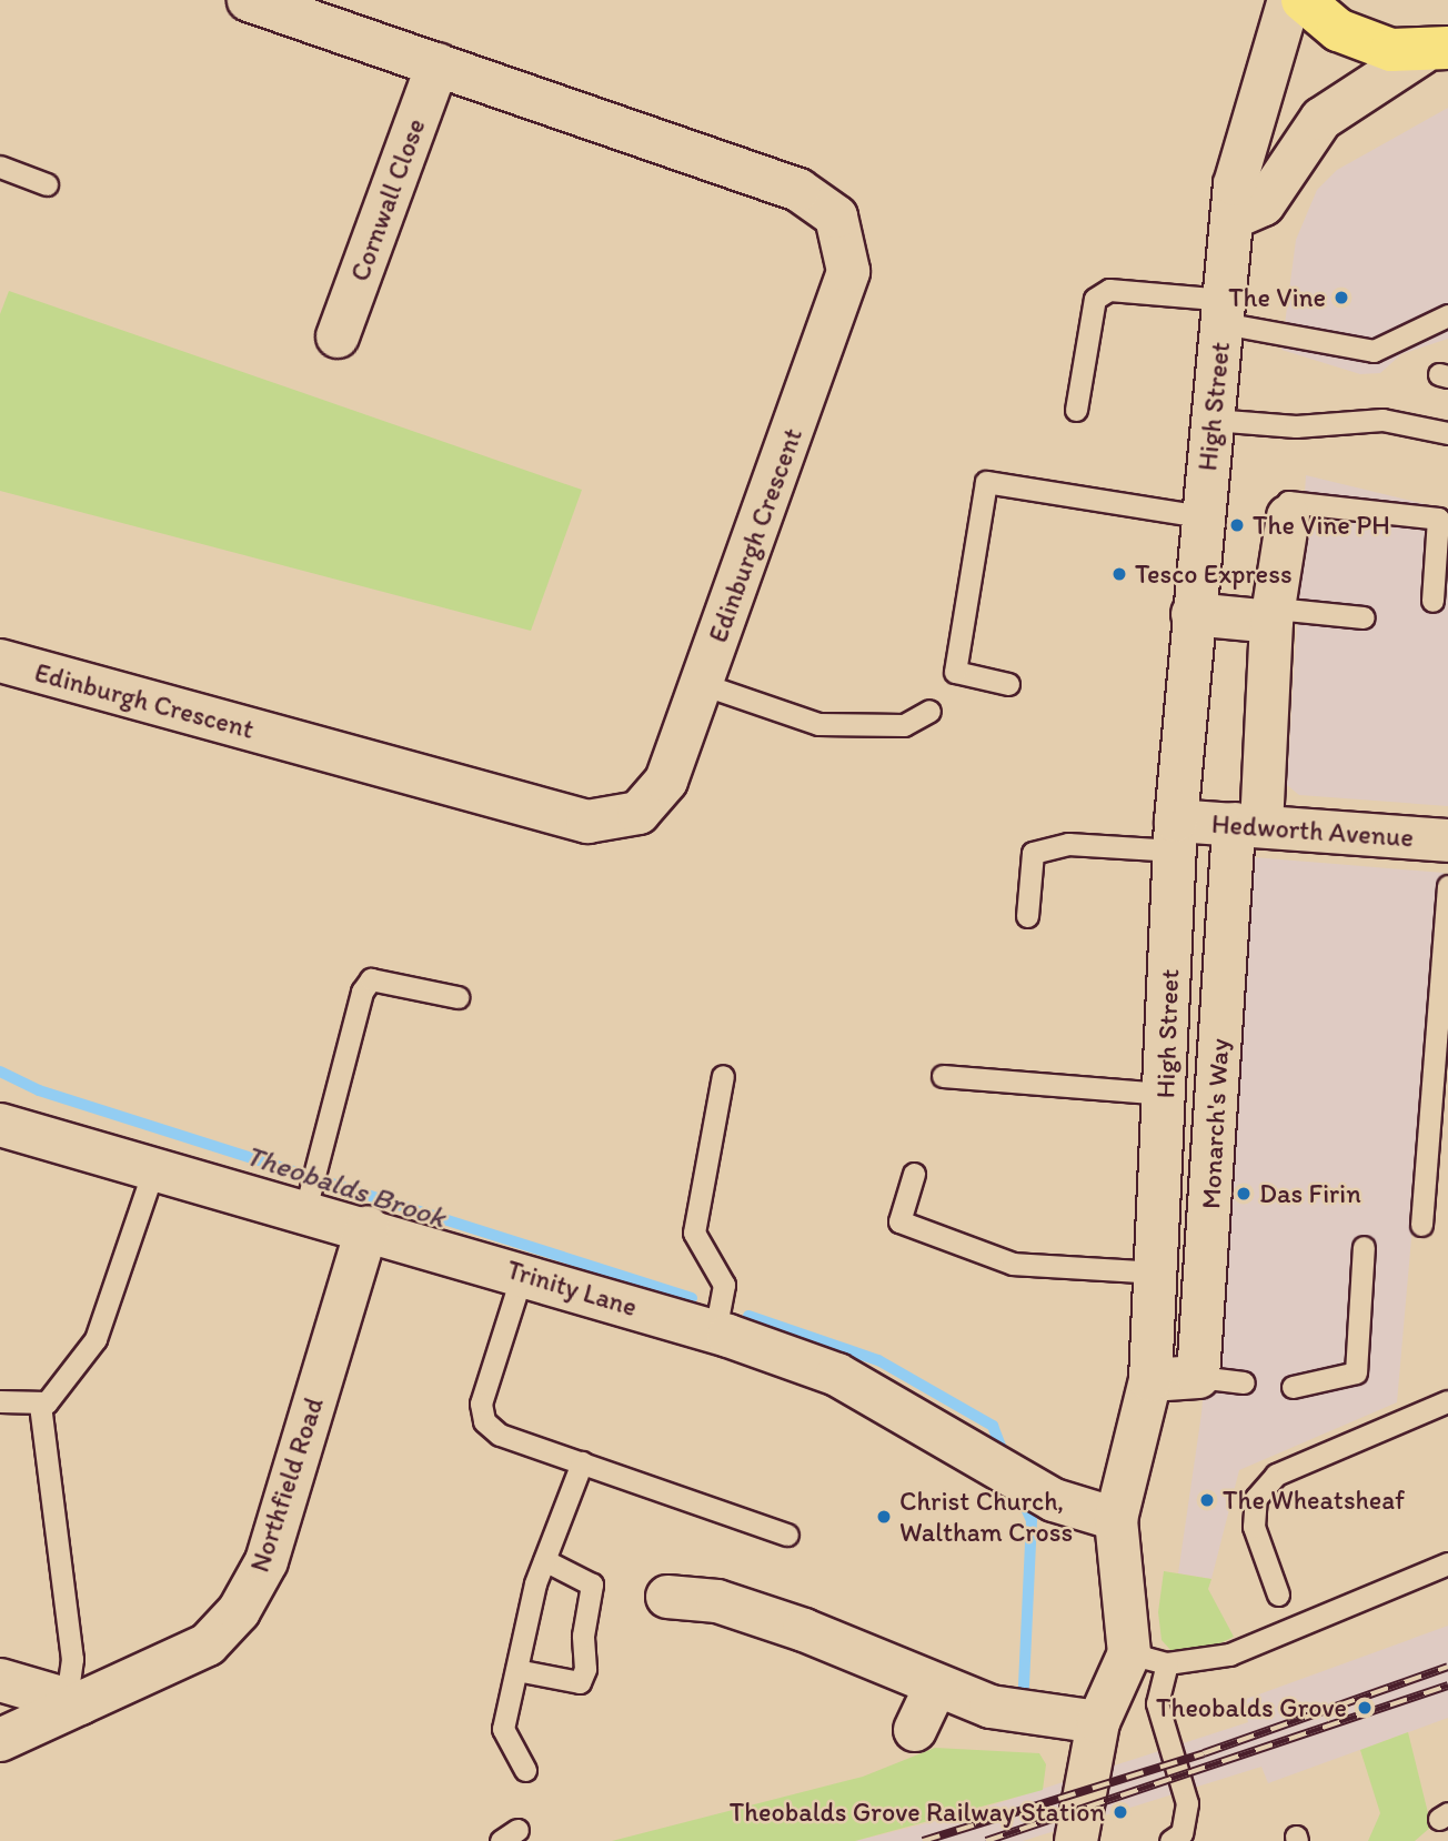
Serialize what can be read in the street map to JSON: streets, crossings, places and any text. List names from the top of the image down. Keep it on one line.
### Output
{"streets":{"street":["Cornwall Close","High Street","Edinburgh Crescent","Hedworth Avenue","Monarch's Way","Trinity Lane","Northfield Road"]},"crossings":[["Cornwall Close","Edinburgh Crescent"],["High Street","Hedworth Avenue"],["High Street","Trinity Lane"],["Hedworth Avenue","Monarch's Way"],["Trinity Lane","Northfield Road"]],"water":["Theobalds Brook"],"places":["The Vine","The Vine PH","Tesco Express","Das Firin","The Wheatsheaf","Christ Church, Waltham Cross","Theobalds Grove","Theobalds Grove Railway Station"]}
